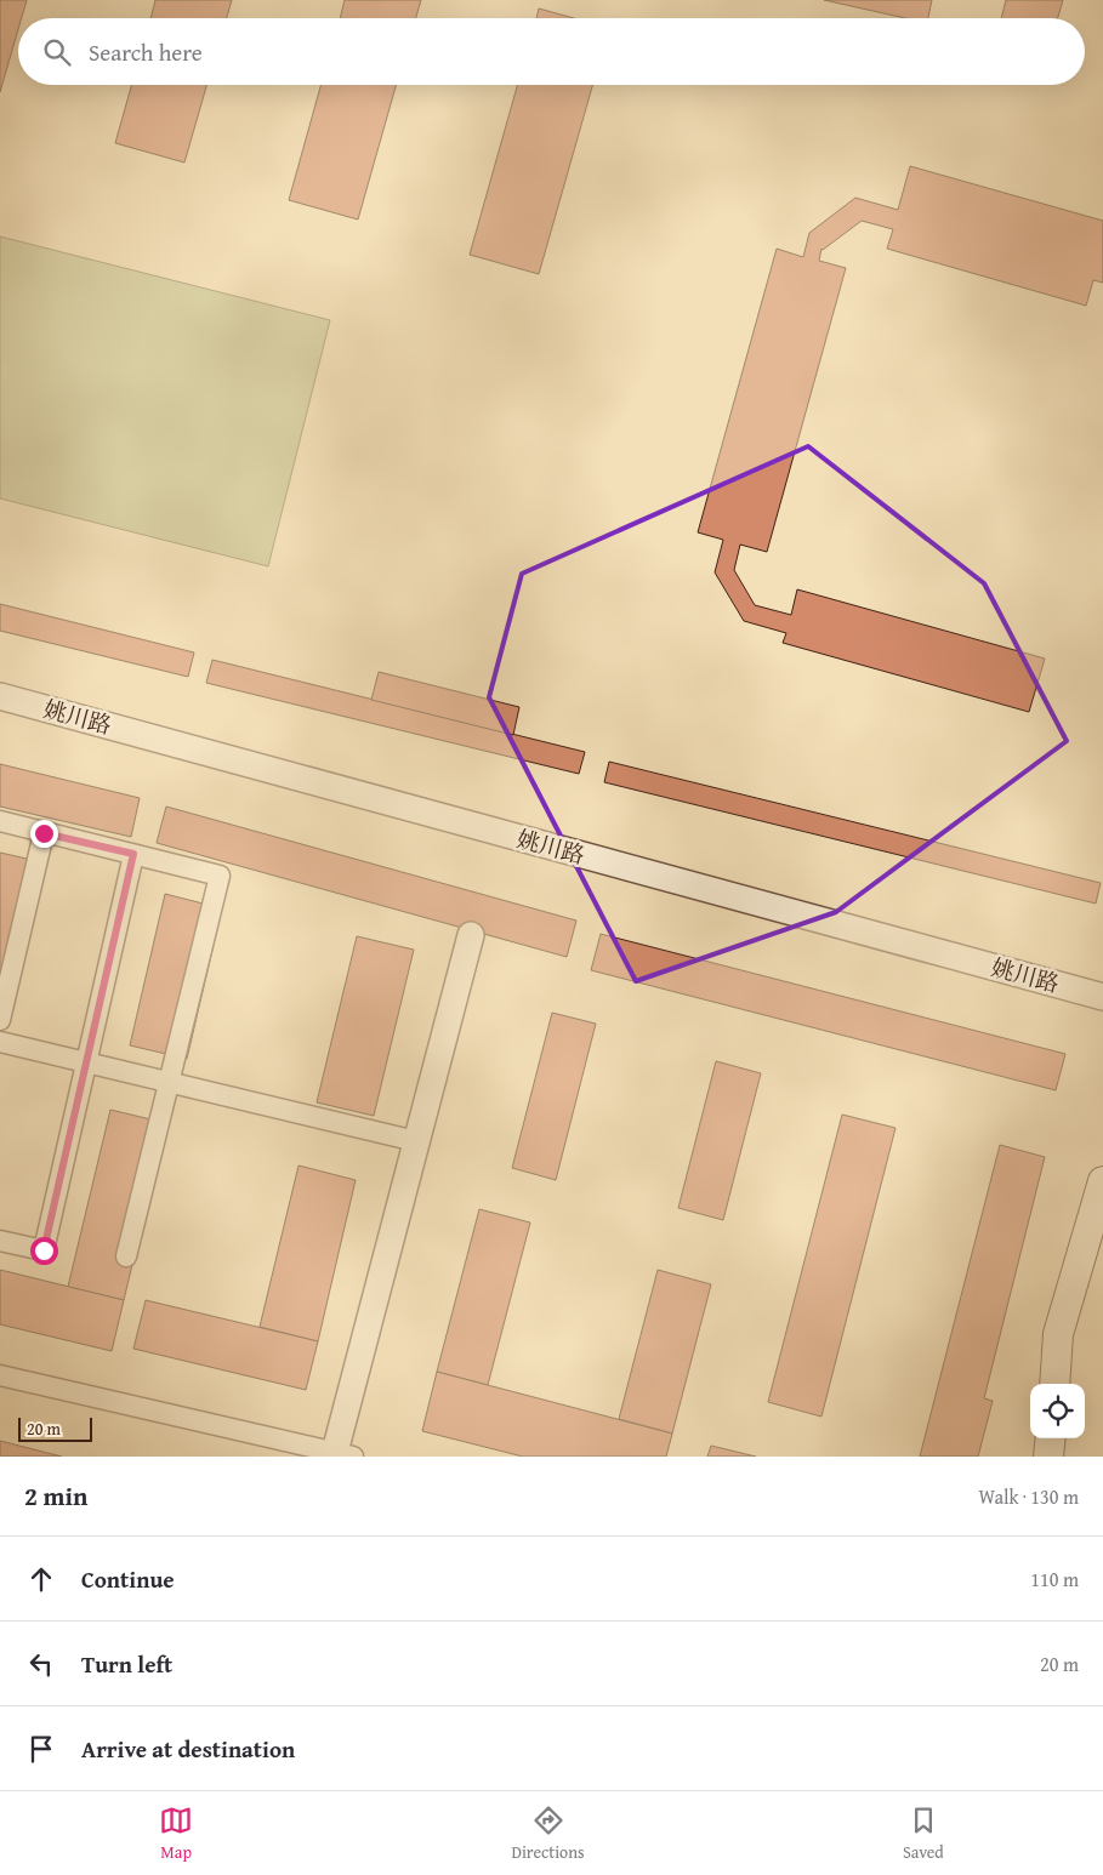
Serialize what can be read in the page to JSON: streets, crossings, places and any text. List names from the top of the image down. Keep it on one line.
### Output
{"streets":{"street":["姚川路"]},"scale_bar":"20 m","page":{"search":"Search here","scale":"20 m","heading":["2 min","Walk · 130 m"],"list":[["Continue","110 m"],["Turn left","20 m"],"Arrive at destination"],"nav":["Map","Directions","Saved"]}}
